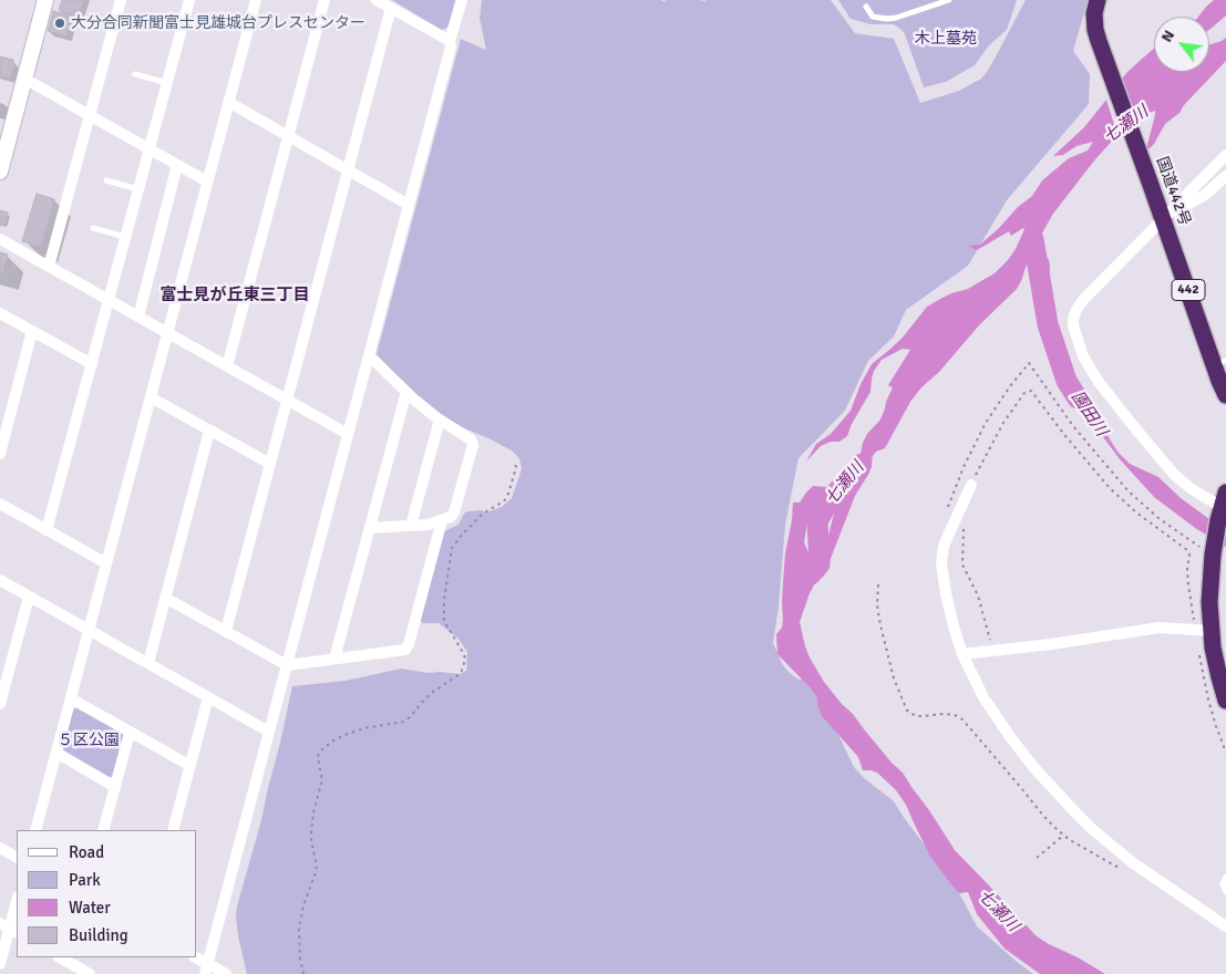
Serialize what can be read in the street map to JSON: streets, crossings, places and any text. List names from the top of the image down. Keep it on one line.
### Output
{"streets":{"highway":["国道442号","442"]},"districts":["富士見が丘東三丁目"],"water":["七瀬川","園田川"],"parks":["木上墓苑","５区公園"],"places":["大分合同新聞富士見雄城台プレスセンター"],"legend":["Road","Park","Water","Building"],"north":"top left"}
